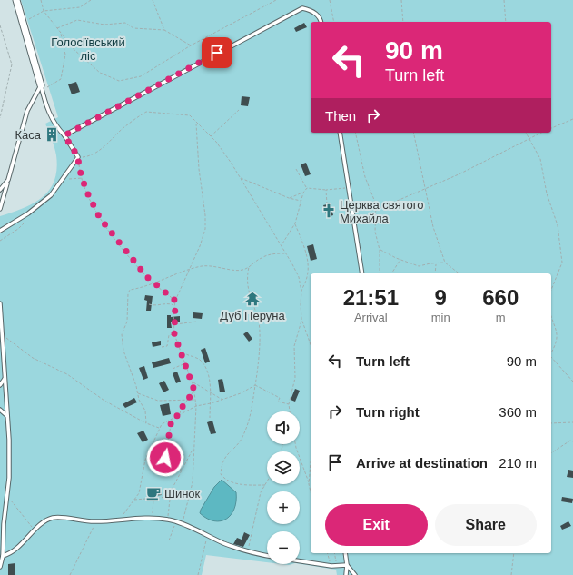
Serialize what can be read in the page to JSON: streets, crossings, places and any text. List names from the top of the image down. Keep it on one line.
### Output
{"parks":["Голосіївський ліс"],"places":{"building":["Каса"],"church":["Церква святого Михайла"],"temple":["Дуб Перуна"],"cafe":["Шинок"]},"page":{"turn":["90 m","Turn left"],"then":"Then","eta":["21:51","Arrival","9","min","660","m"],"list":[{"name":"Turn left","value":"90 m"},{"name":"Turn right","value":"360 m"},{"name":"Arrive at destination","value":"210 m"}],"map_buttons":["+","−"],"buttons":["Exit","Share"]}}
